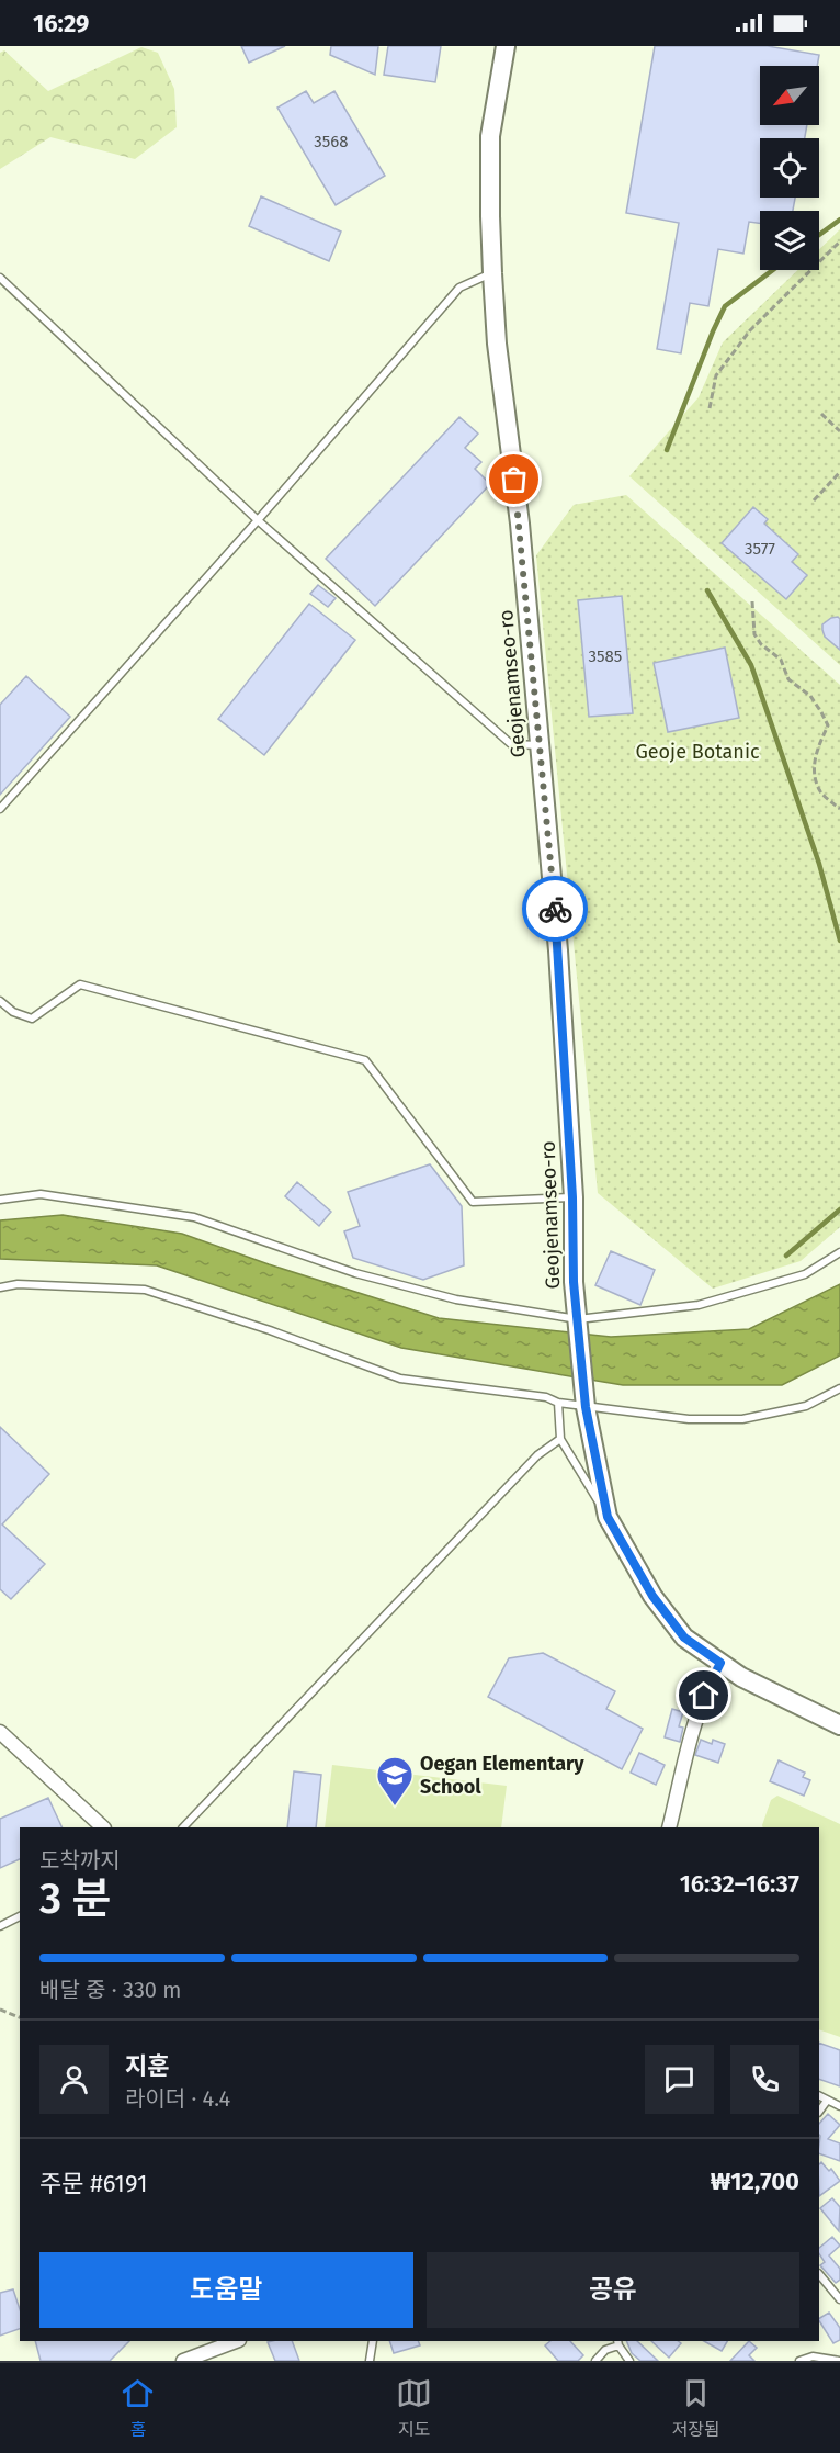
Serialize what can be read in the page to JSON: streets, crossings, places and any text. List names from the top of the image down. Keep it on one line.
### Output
{"streets":{"main road":["Geojenamseo-ro"]},"parks":["Geoje Botanic"],"places":{"school or university":["Oegan Elementary School"]},"house_numbers":["3568","3577","3585"],"north":"bottom left","page":{"status":"16:29","heading":["3 분","도착까지","16:32–16:37"],"panel":["지훈","라이더 · 4.4","주문 #6191","₩12,700"],"bar":"배달 중 · 330 m","buttons":["도움말","공유"],"tabs":["홈","지도","저장됨"]}}
